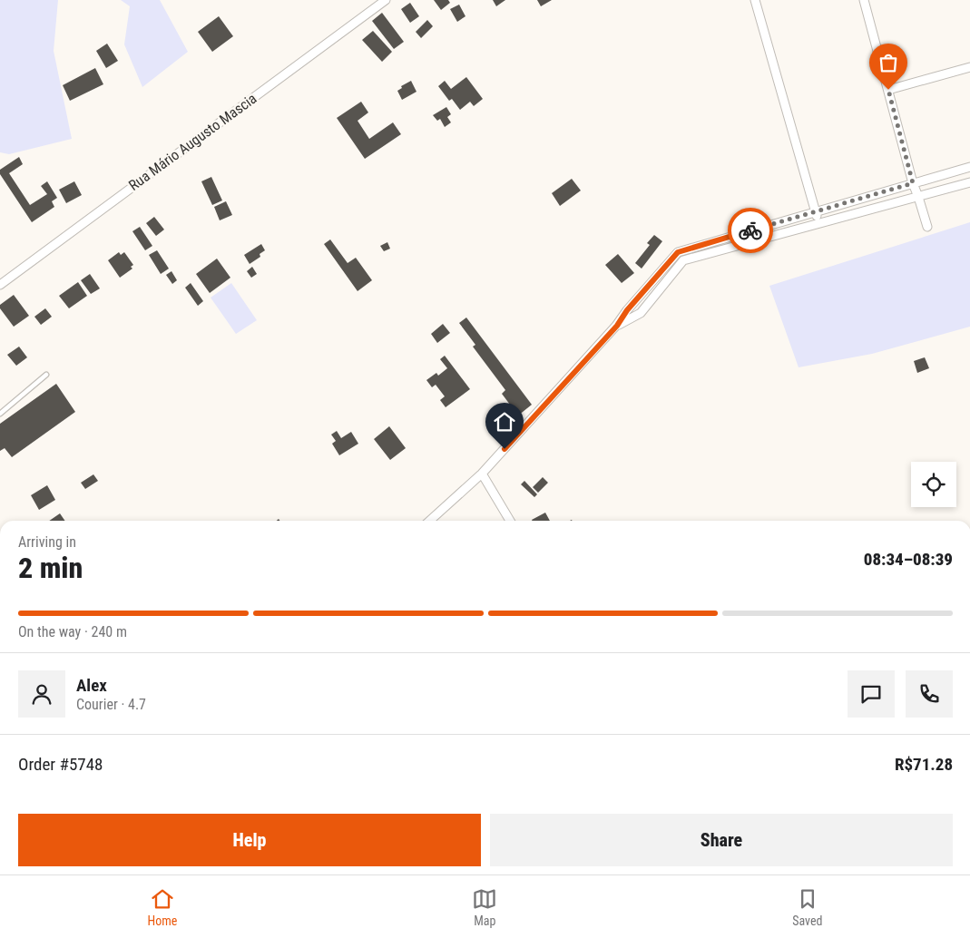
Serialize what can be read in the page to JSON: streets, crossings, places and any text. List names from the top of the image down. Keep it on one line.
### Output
{"streets":{"street":["Rua Mário Augusto Mascia"]},"page":{"heading":["2 min","Arriving in","08:34–08:39"],"panel":["Alex","Courier · 4.7","Order #5748","R$71.28"],"bar":"On the way · 240 m","buttons":["Help","Share"],"tabs":["Home","Map","Saved"]}}
